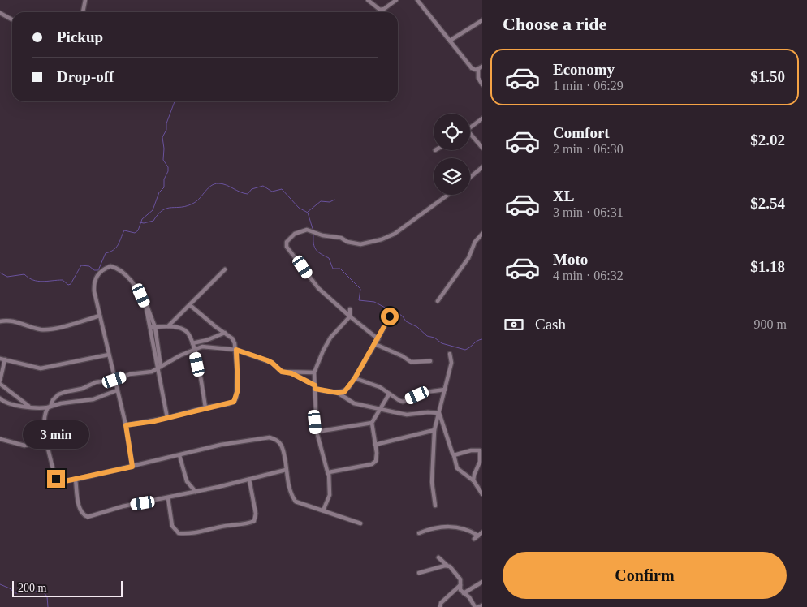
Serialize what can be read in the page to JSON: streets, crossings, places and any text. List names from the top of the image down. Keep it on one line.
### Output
{"scale_bar":"200 m","page":{"heading":"Choose a ride","banner":["Pickup","Drop-off"],"list":[{"name":"Economy","note":"1 min · 06:29","value":"$1.50"},{"name":"Comfort","note":"2 min · 06:30","value":"$2.02"},{"name":"XL","note":"3 min · 06:31","value":"$2.54"},{"name":"Moto","note":"4 min · 06:32","value":"$1.18"}],"pay":["Cash","900 m"],"bubble":"3 min","buttons":"Confirm","scale":"200 m"}}
